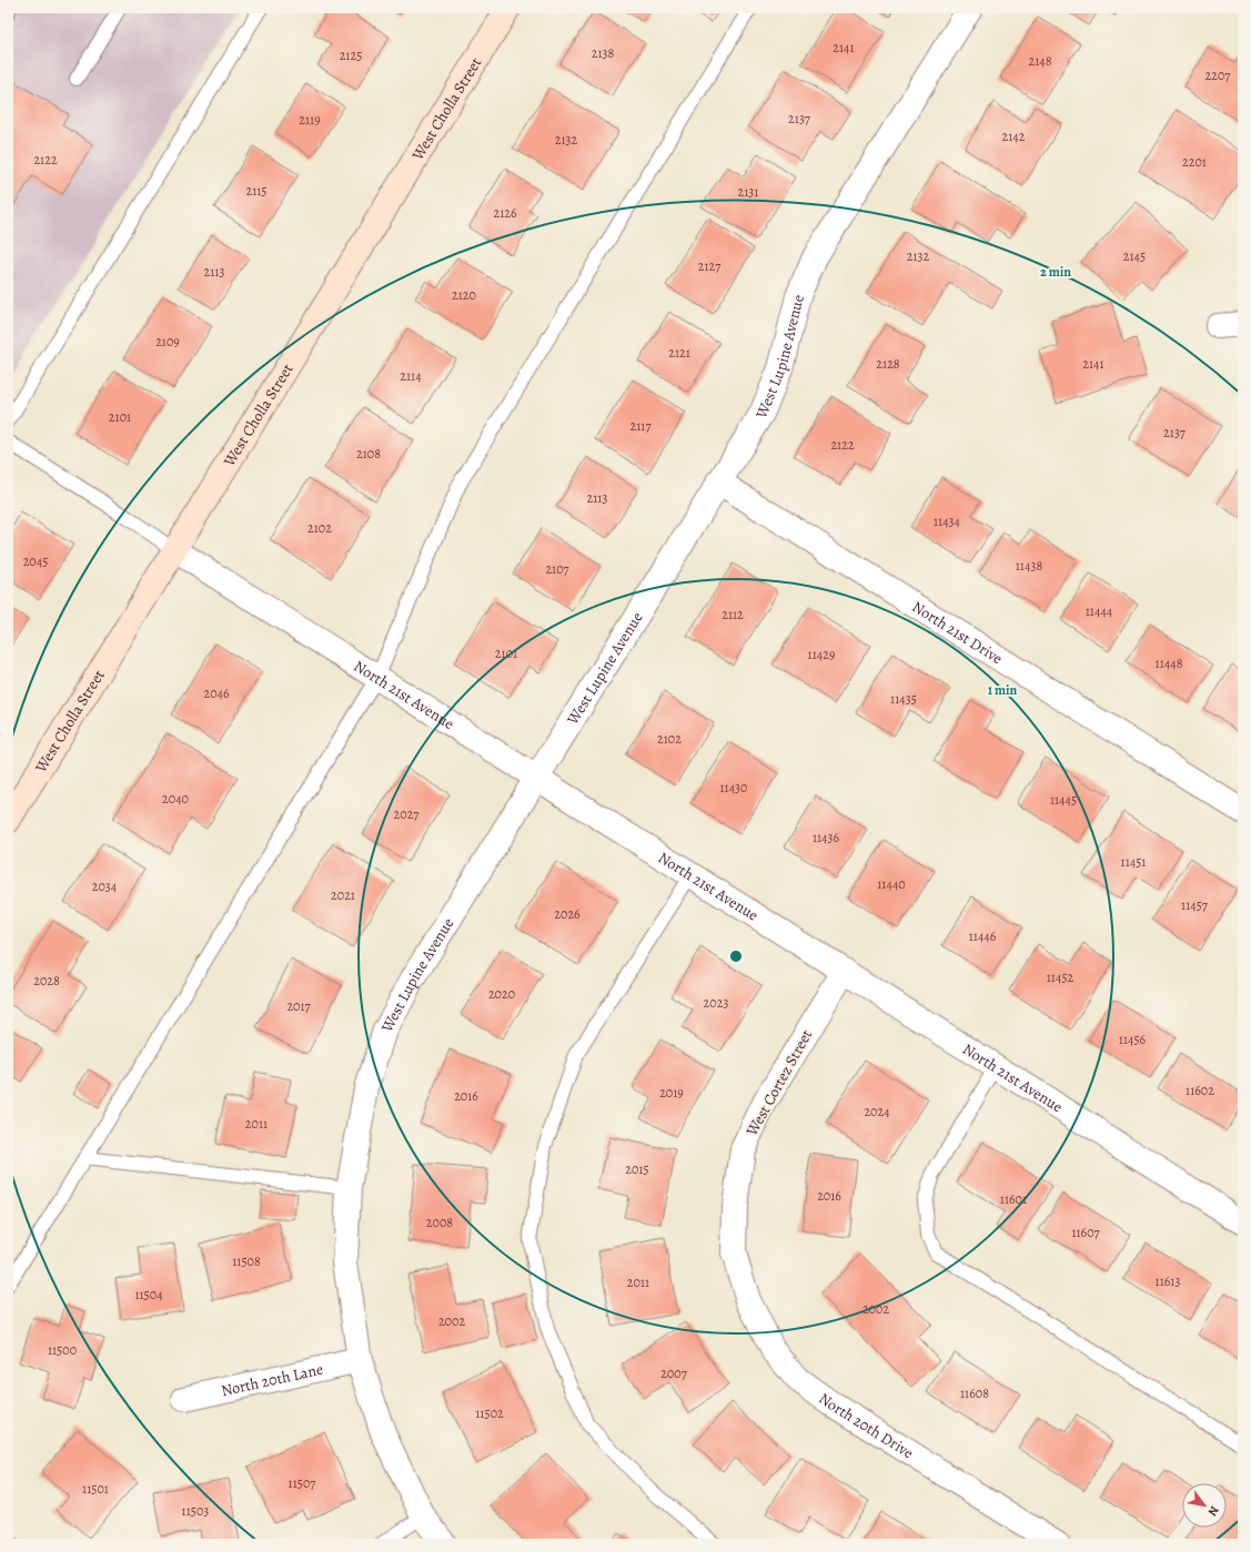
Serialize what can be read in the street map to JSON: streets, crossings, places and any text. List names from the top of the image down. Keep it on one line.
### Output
{"streets":{"street":["West Cholla Street","West Lupine Avenue","North 21st Drive","North 21st Avenue","West Cortez Street","North 20th Lane","North 20th Drive"]},"crossings":[["West Cholla Street","North 21st Avenue"],["West Lupine Avenue","North 21st Drive"],["West Lupine Avenue","North 21st Avenue"],["West Lupine Avenue","North 20th Lane"],["North 21st Avenue","West Cortez Street"],["West Cortez Street","North 20th Drive"]],"house_numbers":["2141","2138","2125","2148","2207","2137","2119","2142","2132","2122","2201","2115","2131","2126","2132","2145","2127","2113","2120","2109","2121","2128","2141","2114","2101","2117","2137","2122","2108","2113","11434","2102","2045","11438","2107","11444","2112","2101","11429","11448","2046","11435","2102","11430","2040","11445","2027","11436","11451","11440","2034","2021","11457","2026","11446","11452","2028","2020","2023","2017","11456","11602","2019","2016","2024","2011","2015","2016","11601","2008","11607","11508","11613","2011","11504","2002","2002","11500","2007","11608","11502","11507","11501","11503"],"north":"bottom right","rings":["2 min","1 min"]}
